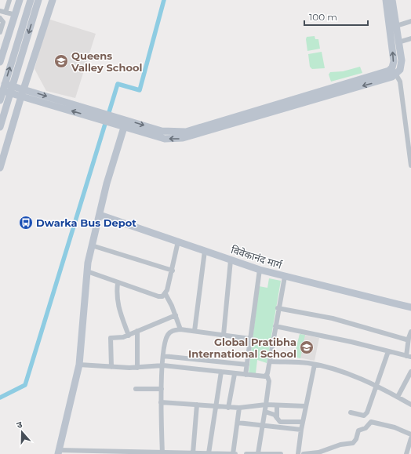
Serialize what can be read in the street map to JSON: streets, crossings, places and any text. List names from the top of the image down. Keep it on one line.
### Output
{"streets":{"main road":["विवेकानंद मार्ग"]},"places":{"school or university":["Queens Valley School","Global Pratibha International School"],"bus stop":["Dwarka Bus Depot"]},"scale_bar":"100 m","north":"top"}
